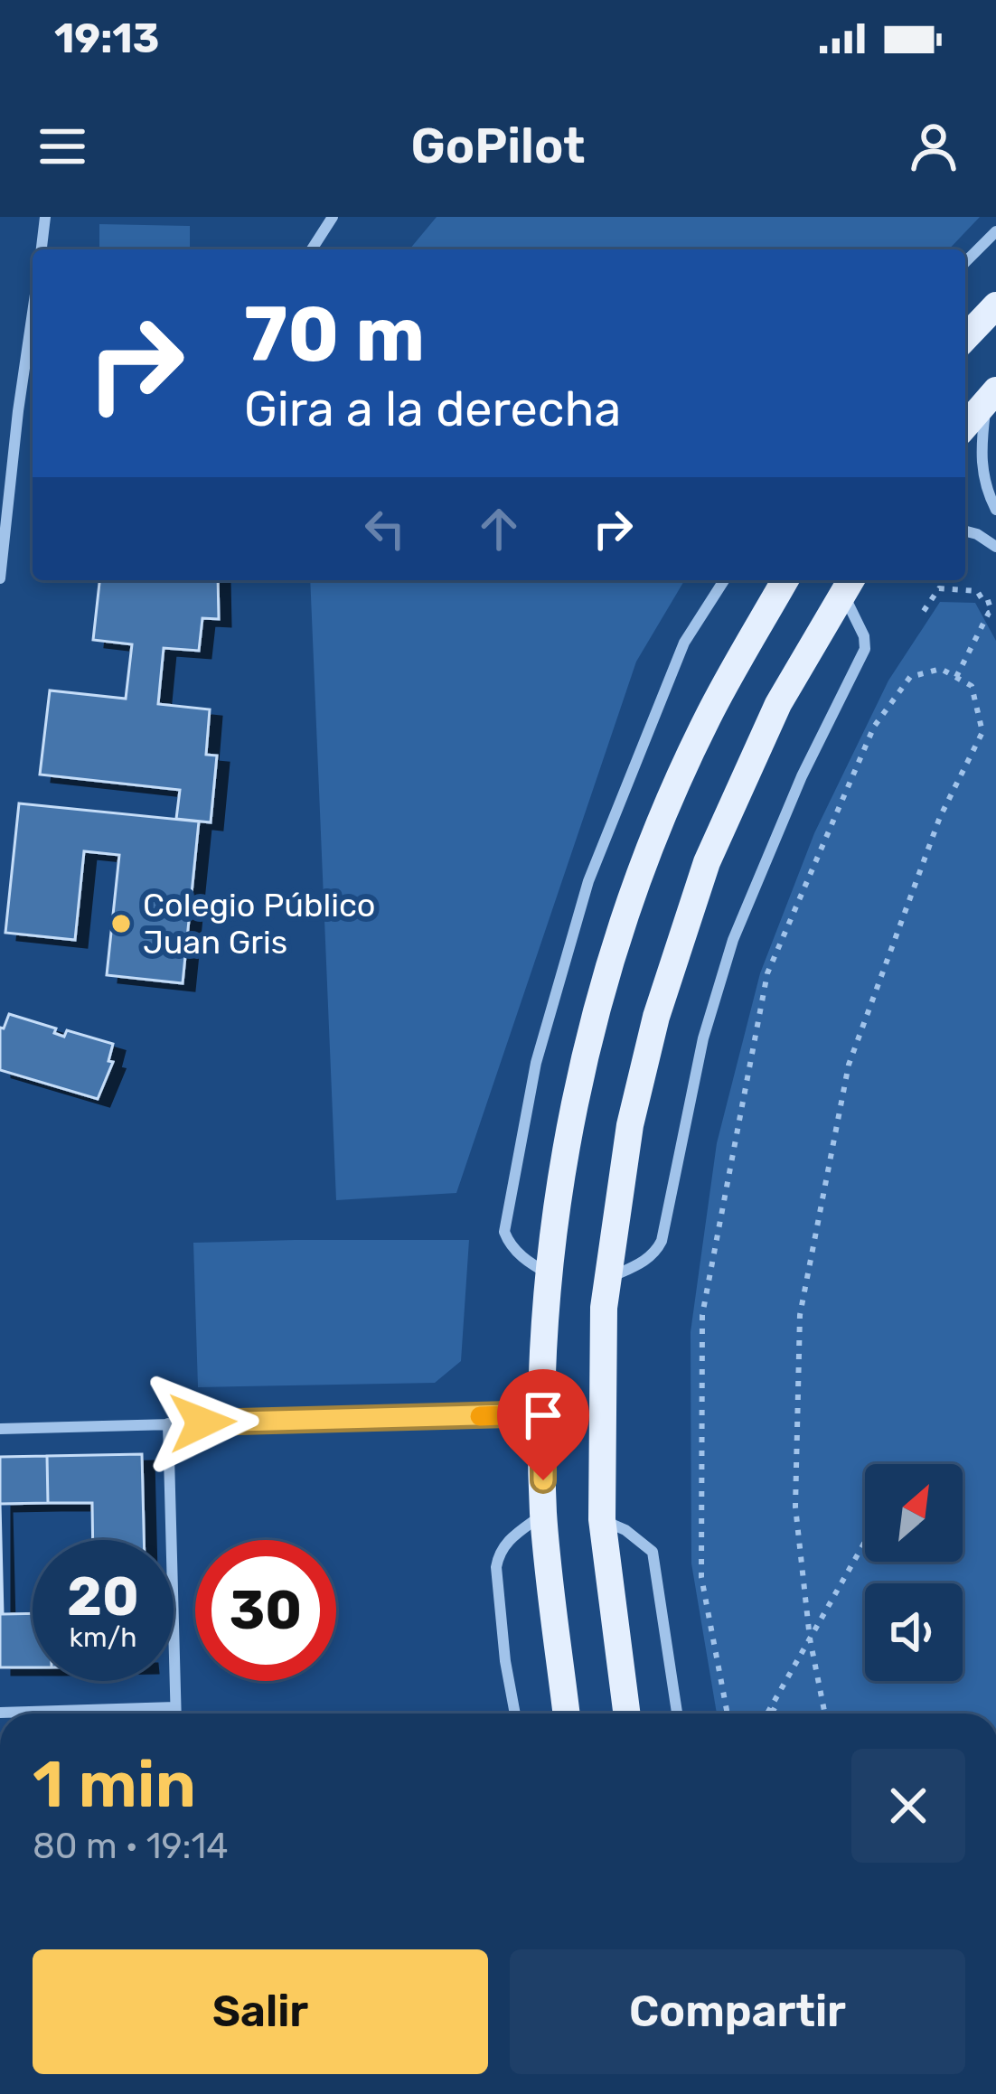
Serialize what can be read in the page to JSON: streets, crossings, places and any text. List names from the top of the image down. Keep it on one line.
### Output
{"places":["Colegio Público Juan Gris"],"north":"top right","page":{"status":"19:13","header":"GoPilot","turn":["70 m","Gira a la derecha"],"speed":"20 km/h","limit":"30","heading":["1 min","80 m · 19:14"],"buttons":["Salir","Compartir"]}}
